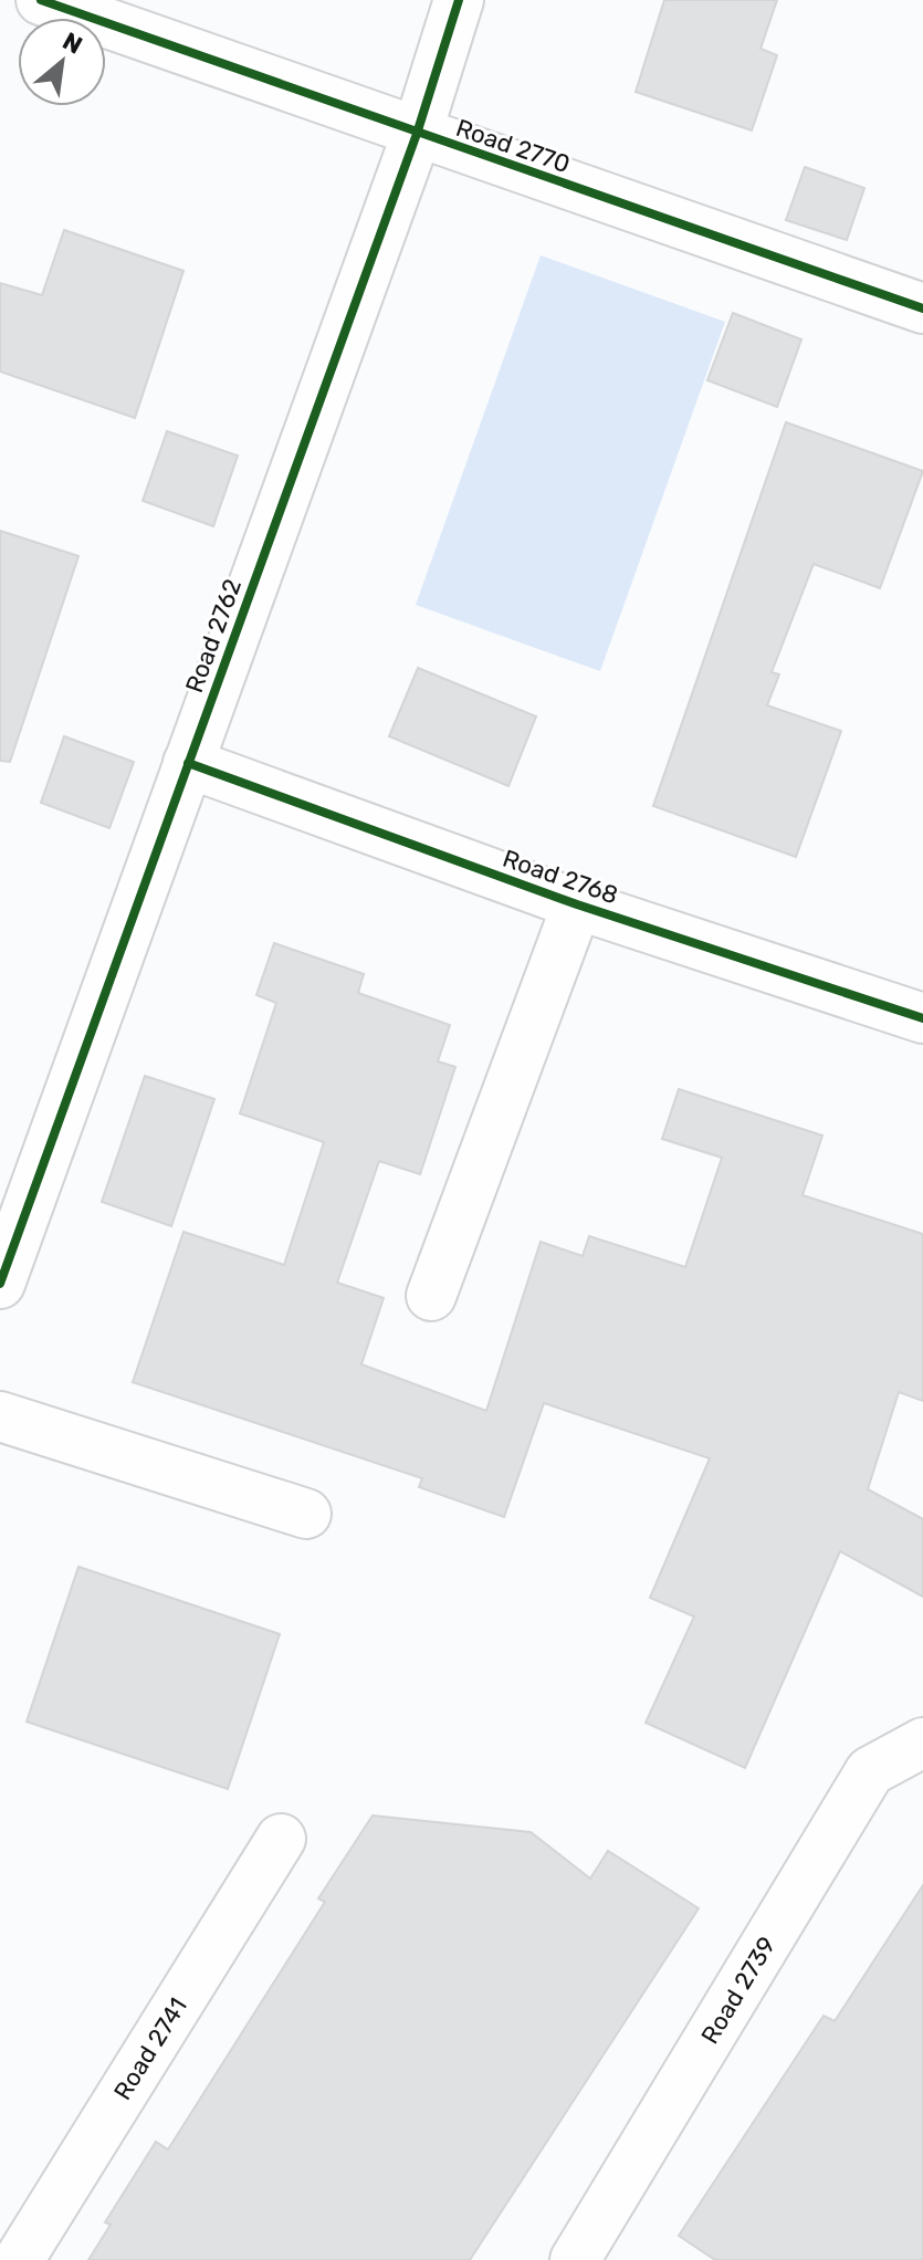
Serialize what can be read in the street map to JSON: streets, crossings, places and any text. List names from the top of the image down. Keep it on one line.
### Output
{"streets":{"street":["Road 2770","Road 2762","Road 2768","Road 2739","Road 2741"]},"crossings":[["Road 2770","Road 2762"],["Road 2762","Road 2768"]],"north":"top right"}
